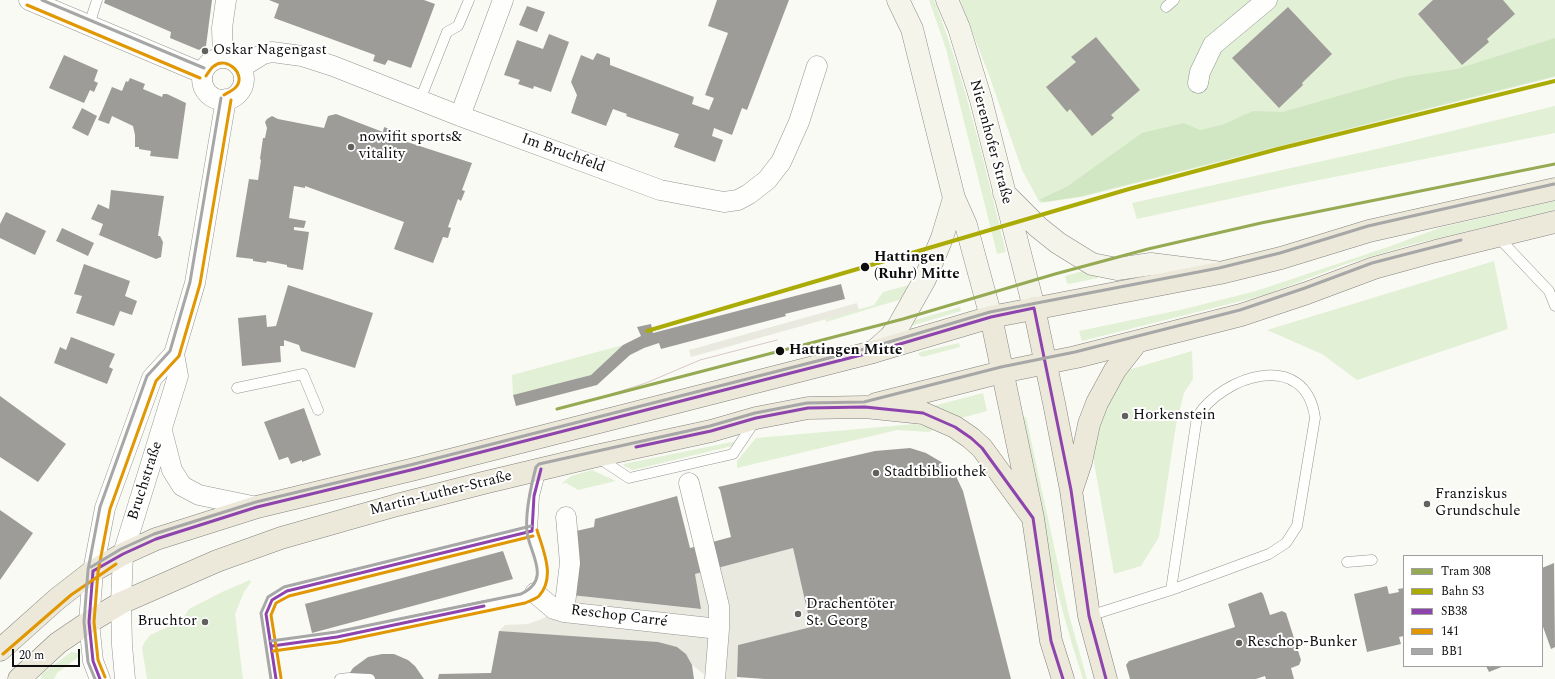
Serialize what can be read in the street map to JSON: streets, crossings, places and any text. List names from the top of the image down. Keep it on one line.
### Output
{"streets":{"main road":["Nierenhofer Straße","Martin-Luther-Straße"],"street":["Im Bruchfeld","Bruchstraße","Reschop Carré"]},"crossings":[["Nierenhofer Straße","Martin-Luther-Straße"],["Im Bruchfeld","Bruchstraße"],["Bruchstraße","Martin-Luther-Straße"]],"places":["Oskar Nagengast","nowifit sports& vitality","Hattingen (Ruhr) Mitte","Hattingen Mitte","Horkenstein","Stadtbibliothek","Franziskus Grundschule","Drachentöter St. Georg","Bruchtor","Reschop-Bunker"],"lines":["transit line BB1","transit line 141","rail line S3","tram line 308","transit line SB38"],"legend":["Tram 308","Bahn S3","SB38","141","BB1"],"scale_bar":"20 m"}
